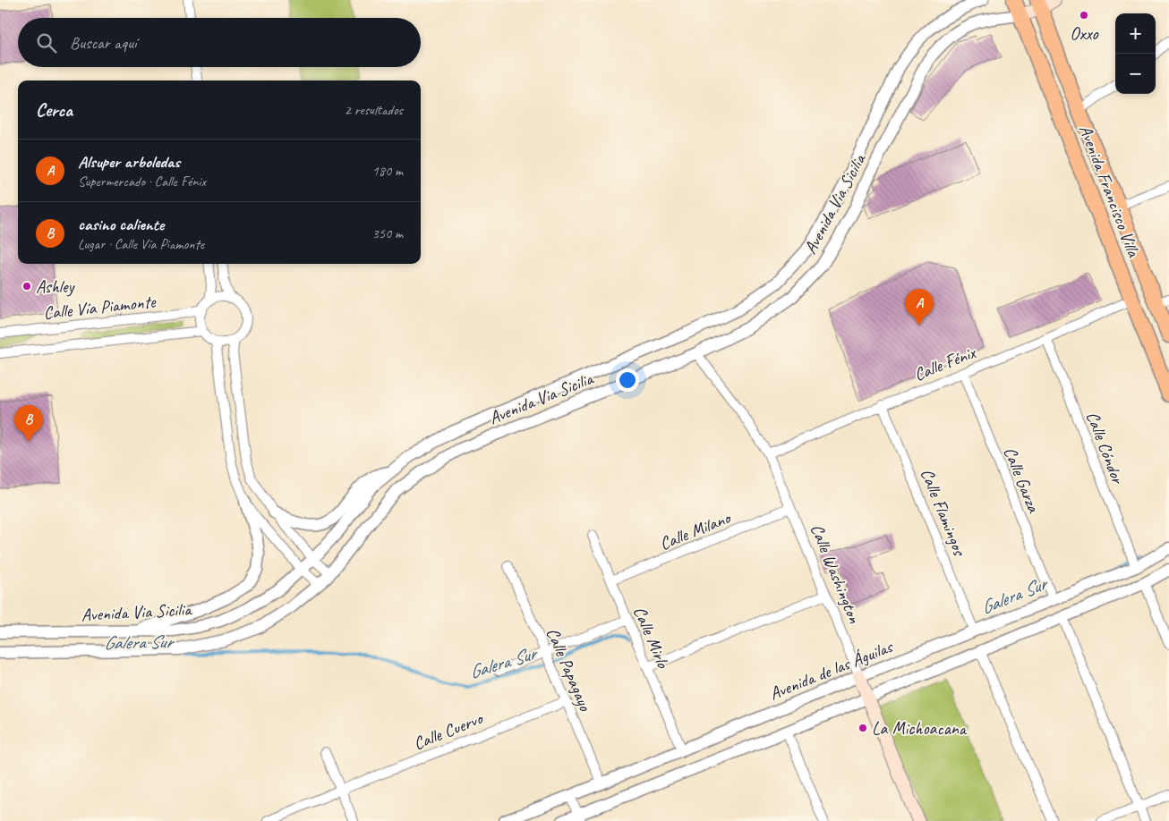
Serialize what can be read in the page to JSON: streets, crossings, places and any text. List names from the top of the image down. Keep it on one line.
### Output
{"streets":{"main road":["Avenida Francisco Villa","Calle Washington"],"street":["Avenida Via Sicilia","Calle Vía Piamonte","Calle Fénix","Calle Cóndor","Calle Garza","Calle Flamingos","Calle Milano","Calle Mirlo","Calle Papagayo","Avenida de las Águilas","Calle Cuervo"]},"crossings":[["Avenida Francisco Villa","Avenida Via Sicilia"],["Avenida Francisco Villa","Calle Fénix"],["Avenida Via Sicilia","Calle Washington"],["Calle Fénix","Calle Cóndor"],["Calle Fénix","Calle Garza"],["Calle Fénix","Calle Flamingos"],["Calle Fénix","Calle Washington"],["Calle Cóndor","Avenida de las Águilas"],["Calle Garza","Avenida de las Águilas"],["Calle Flamingos","Avenida de las Águilas"],["Calle Milano","Calle Washington"],["Calle Milano","Calle Mirlo"],["Calle Washington","Avenida de las Águilas"],["Calle Mirlo","Avenida de las Águilas"],["Calle Papagayo","Avenida de las Águilas"],["Calle Papagayo","Calle Cuervo"]],"water":["Galera Sur"],"places":["Oxxo","Ashley","La Michoacana"],"page":{"map_buttons":["+","−"],"search":"Buscar aquí","heading":["Cerca","2 resultados"],"list":[{"mark":"A","name":"Alsuper arboledas","note":"Supermercado · Calle Fénix","value":"180 m"},{"mark":"B","name":"casino caliente","note":"Lugar · Calle Vía Piamonte","value":"350 m"}],"pins":["A","B"]}}
